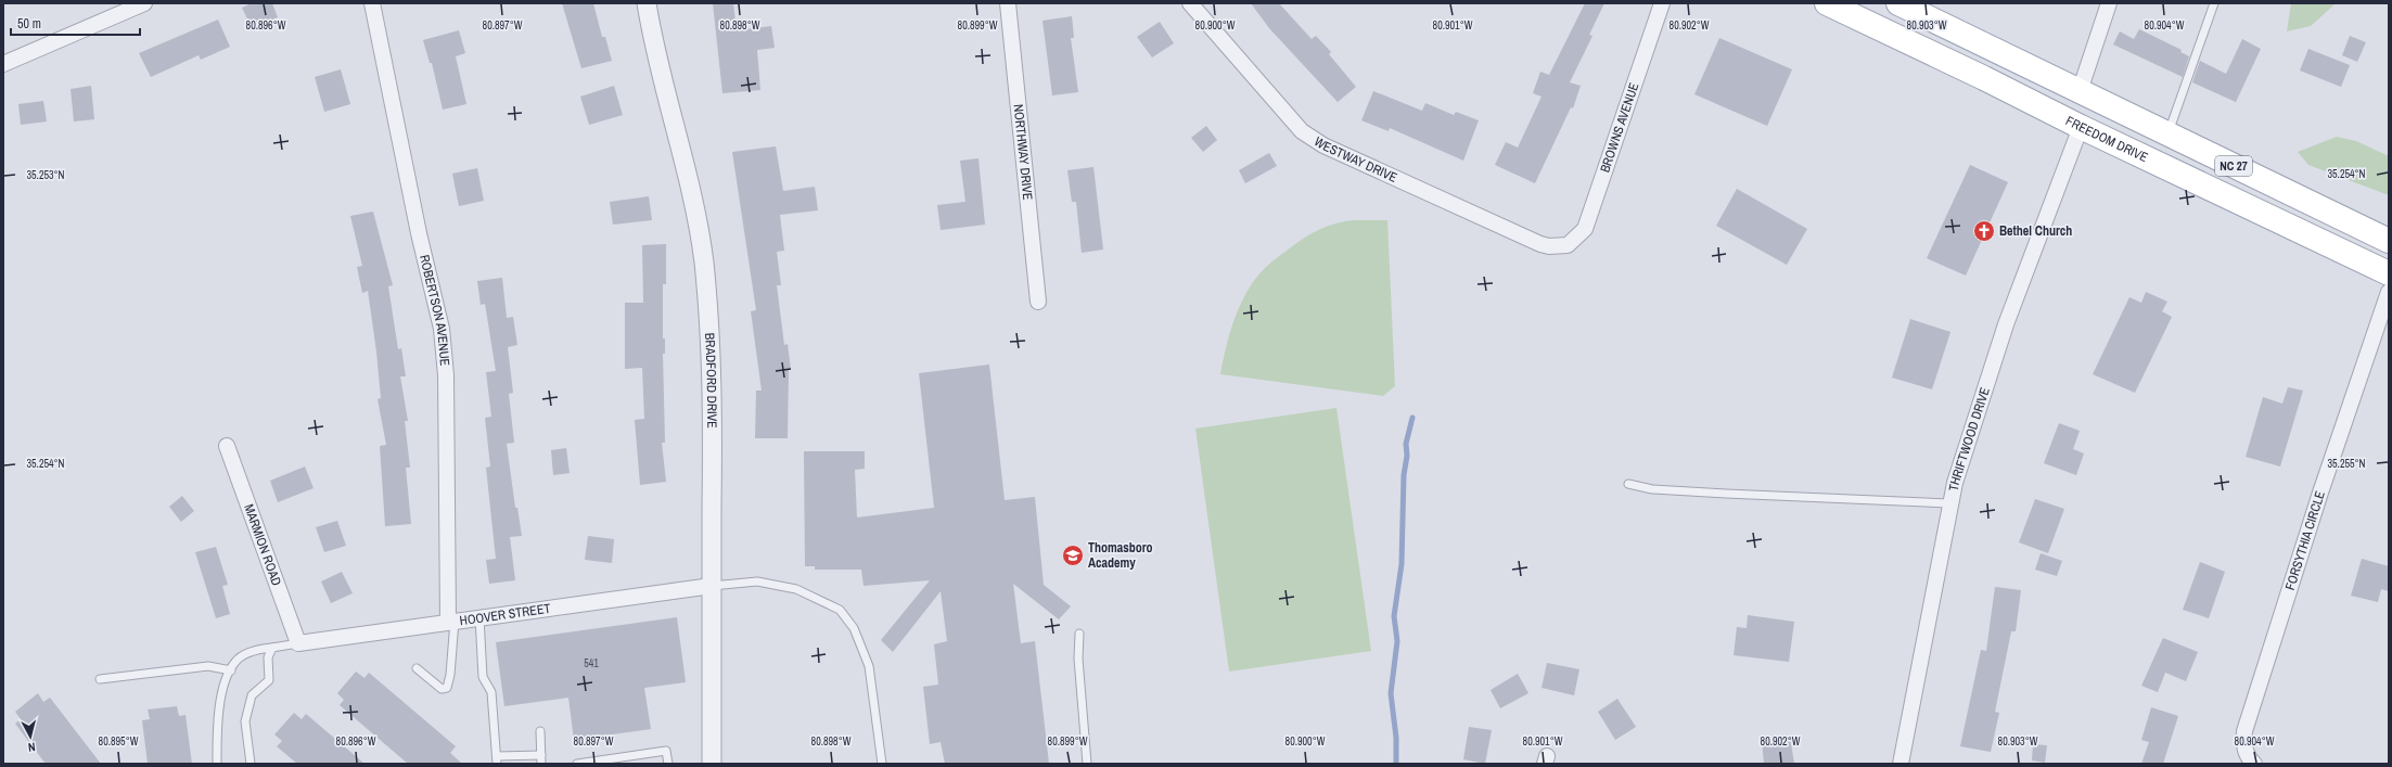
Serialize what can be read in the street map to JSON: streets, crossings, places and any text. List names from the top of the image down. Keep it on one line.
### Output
{"streets":{"main road":["FREEDOM DRIVE","NC 27"],"street":["BROWNS AVENUE","NORTHWAY DRIVE","WESTWAY DRIVE","ROBERTSON AVENUE","BRADFORD DRIVE","THRIFTWOOD DRIVE","FORSYTHIA CIRCLE","MARMION ROAD","HOOVER STREET"]},"crossings":[["BROWNS AVENUE","WESTWAY DRIVE"],["FREEDOM DRIVE","THRIFTWOOD DRIVE"],["ROBERTSON AVENUE","HOOVER STREET"],["BRADFORD DRIVE","HOOVER STREET"],["MARMION ROAD","HOOVER STREET"]],"places":{"church":["Bethel Church"],"school or university":["Thomasboro Academy"]},"house_numbers":["541"],"scale_bar":"50 m","north":"bottom","coordinates":["80.896°W","80.897°W","80.898°W","80.899°W","80.900°W","80.901°W","80.902°W","80.903°W","80.904°W","35.254°N","35.253°N","35.255°N","80.895°W"]}
